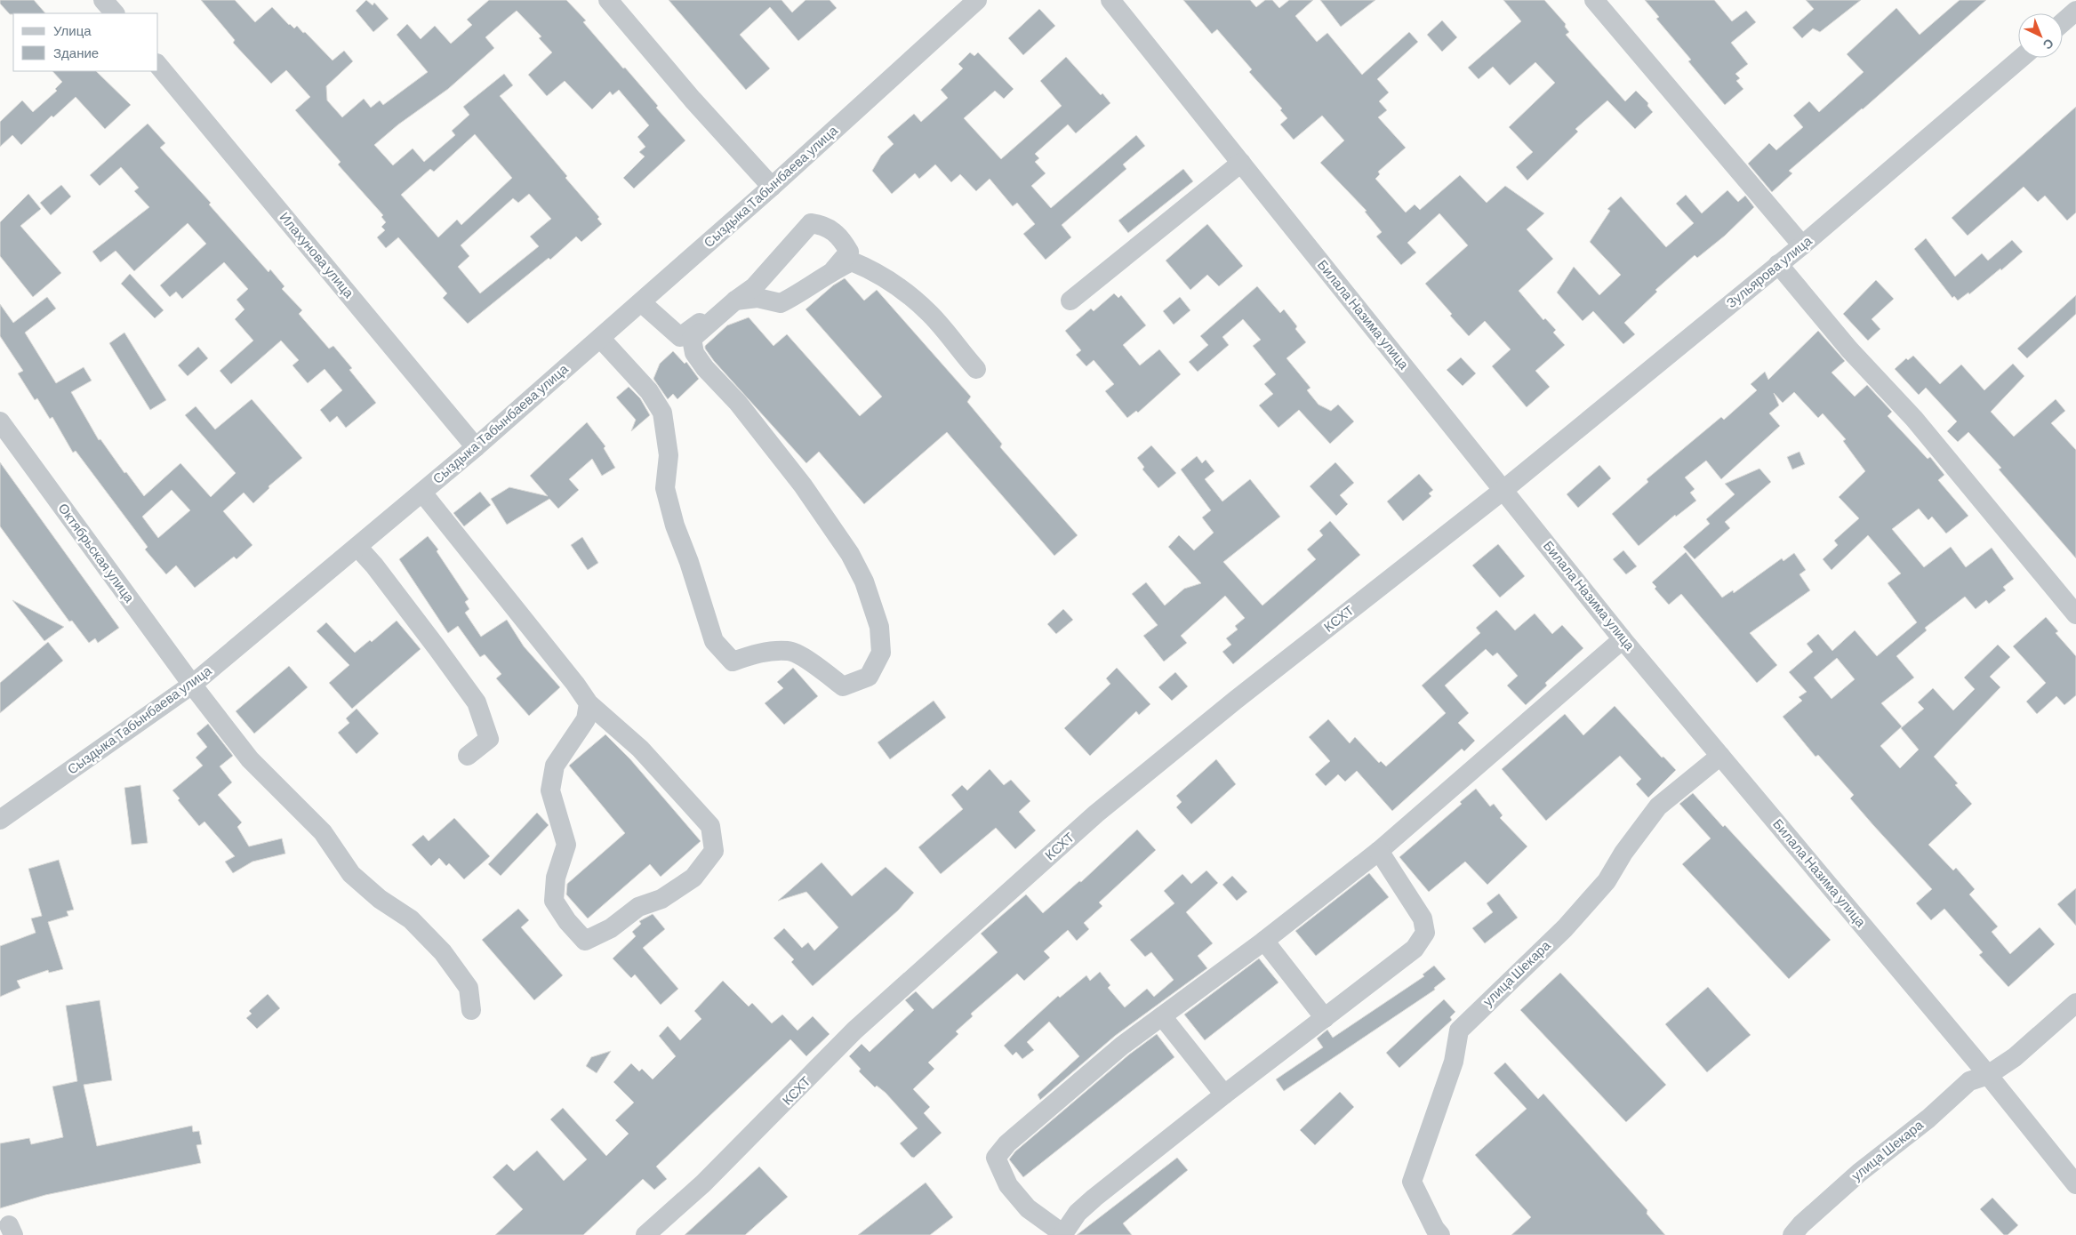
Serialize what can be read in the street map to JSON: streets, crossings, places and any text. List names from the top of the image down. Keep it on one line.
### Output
{"streets":{"street":["Сыздыка Табынбаева улица","Илахунова улица","Зульярова улица","Билала Назима улица","Октябрьская улица","КСХТ","улица Шекара"]},"crossings":[["Сыздыка Табынбаева улица","Илахунова улица"],["Сыздыка Табынбаева улица","Октябрьская улица"],["Зульярова улица","Билала Назима улица"],["Зульярова улица","КСХТ"],["Билала Назима улица","КСХТ"],["Билала Назима улица","улица Шекара"]],"legend":["Улица","Здание"],"north":"bottom right"}
